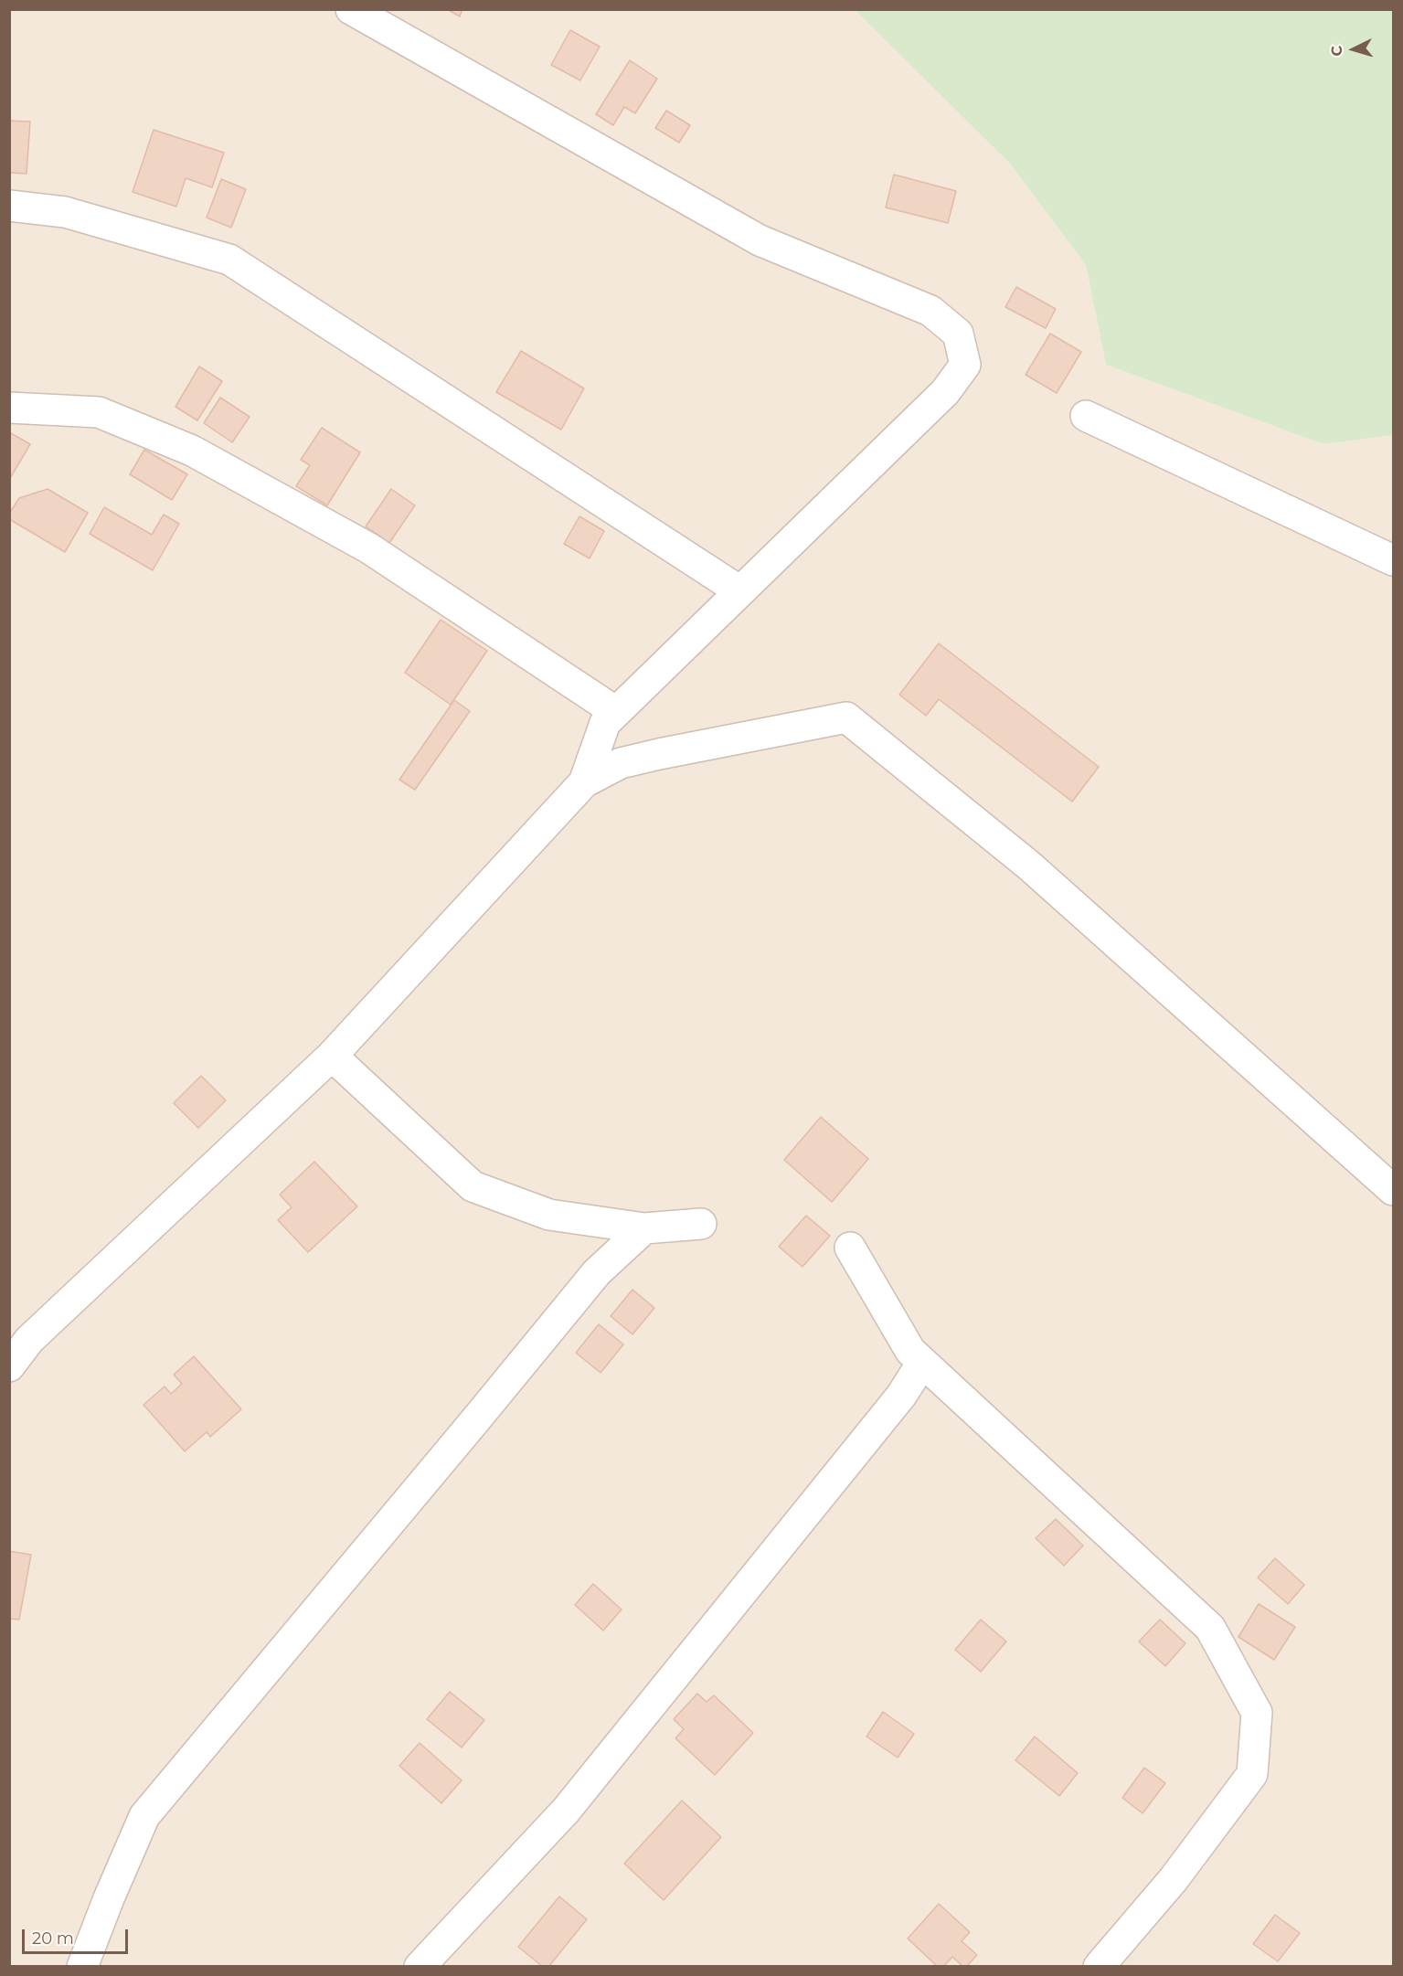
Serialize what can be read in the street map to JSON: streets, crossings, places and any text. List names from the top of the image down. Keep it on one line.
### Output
{"scale_bar":"20 m","north":"left"}
